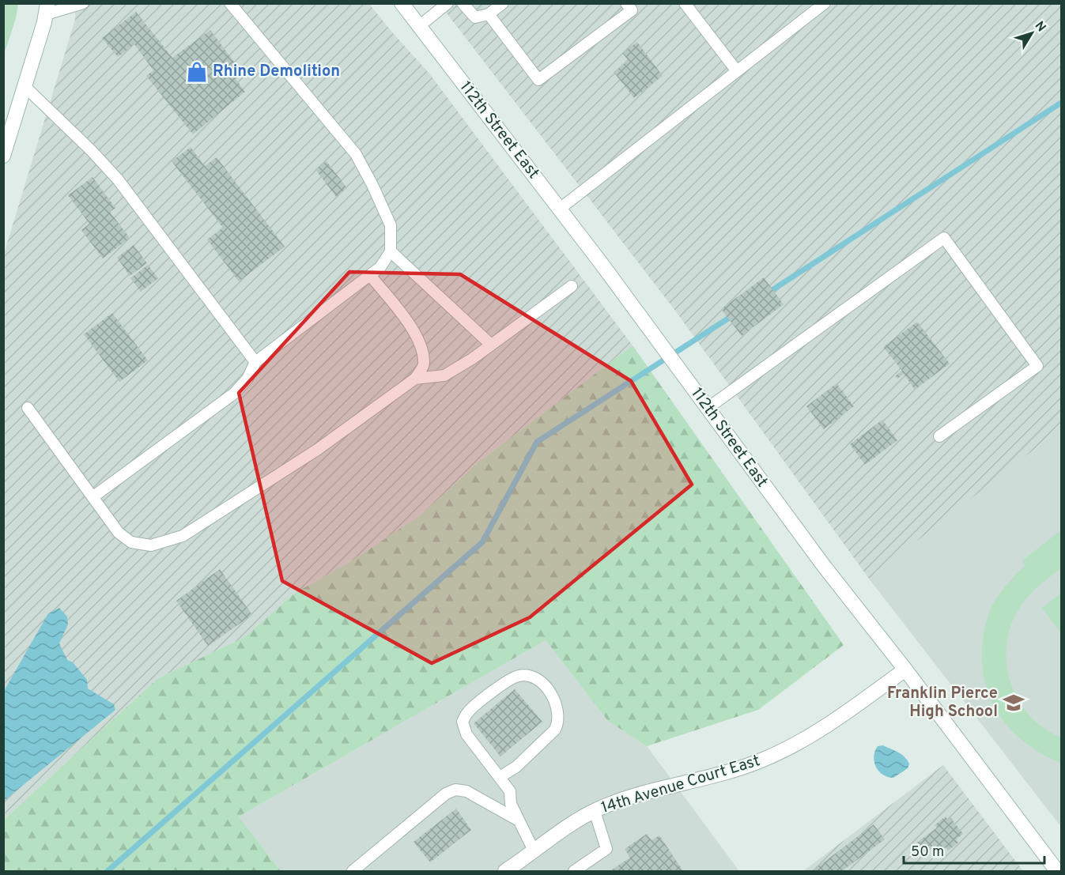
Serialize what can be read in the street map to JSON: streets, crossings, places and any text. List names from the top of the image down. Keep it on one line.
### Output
{"streets":{"main road":["112th Street East","14th Avenue Court East"]},"crossings":[["112th Street East","14th Avenue Court East"]],"places":{"shop":["Rhine Demolition"],"school or university":["Franklin Pierce High School"]},"scale_bar":"50 m","north":"top right"}
